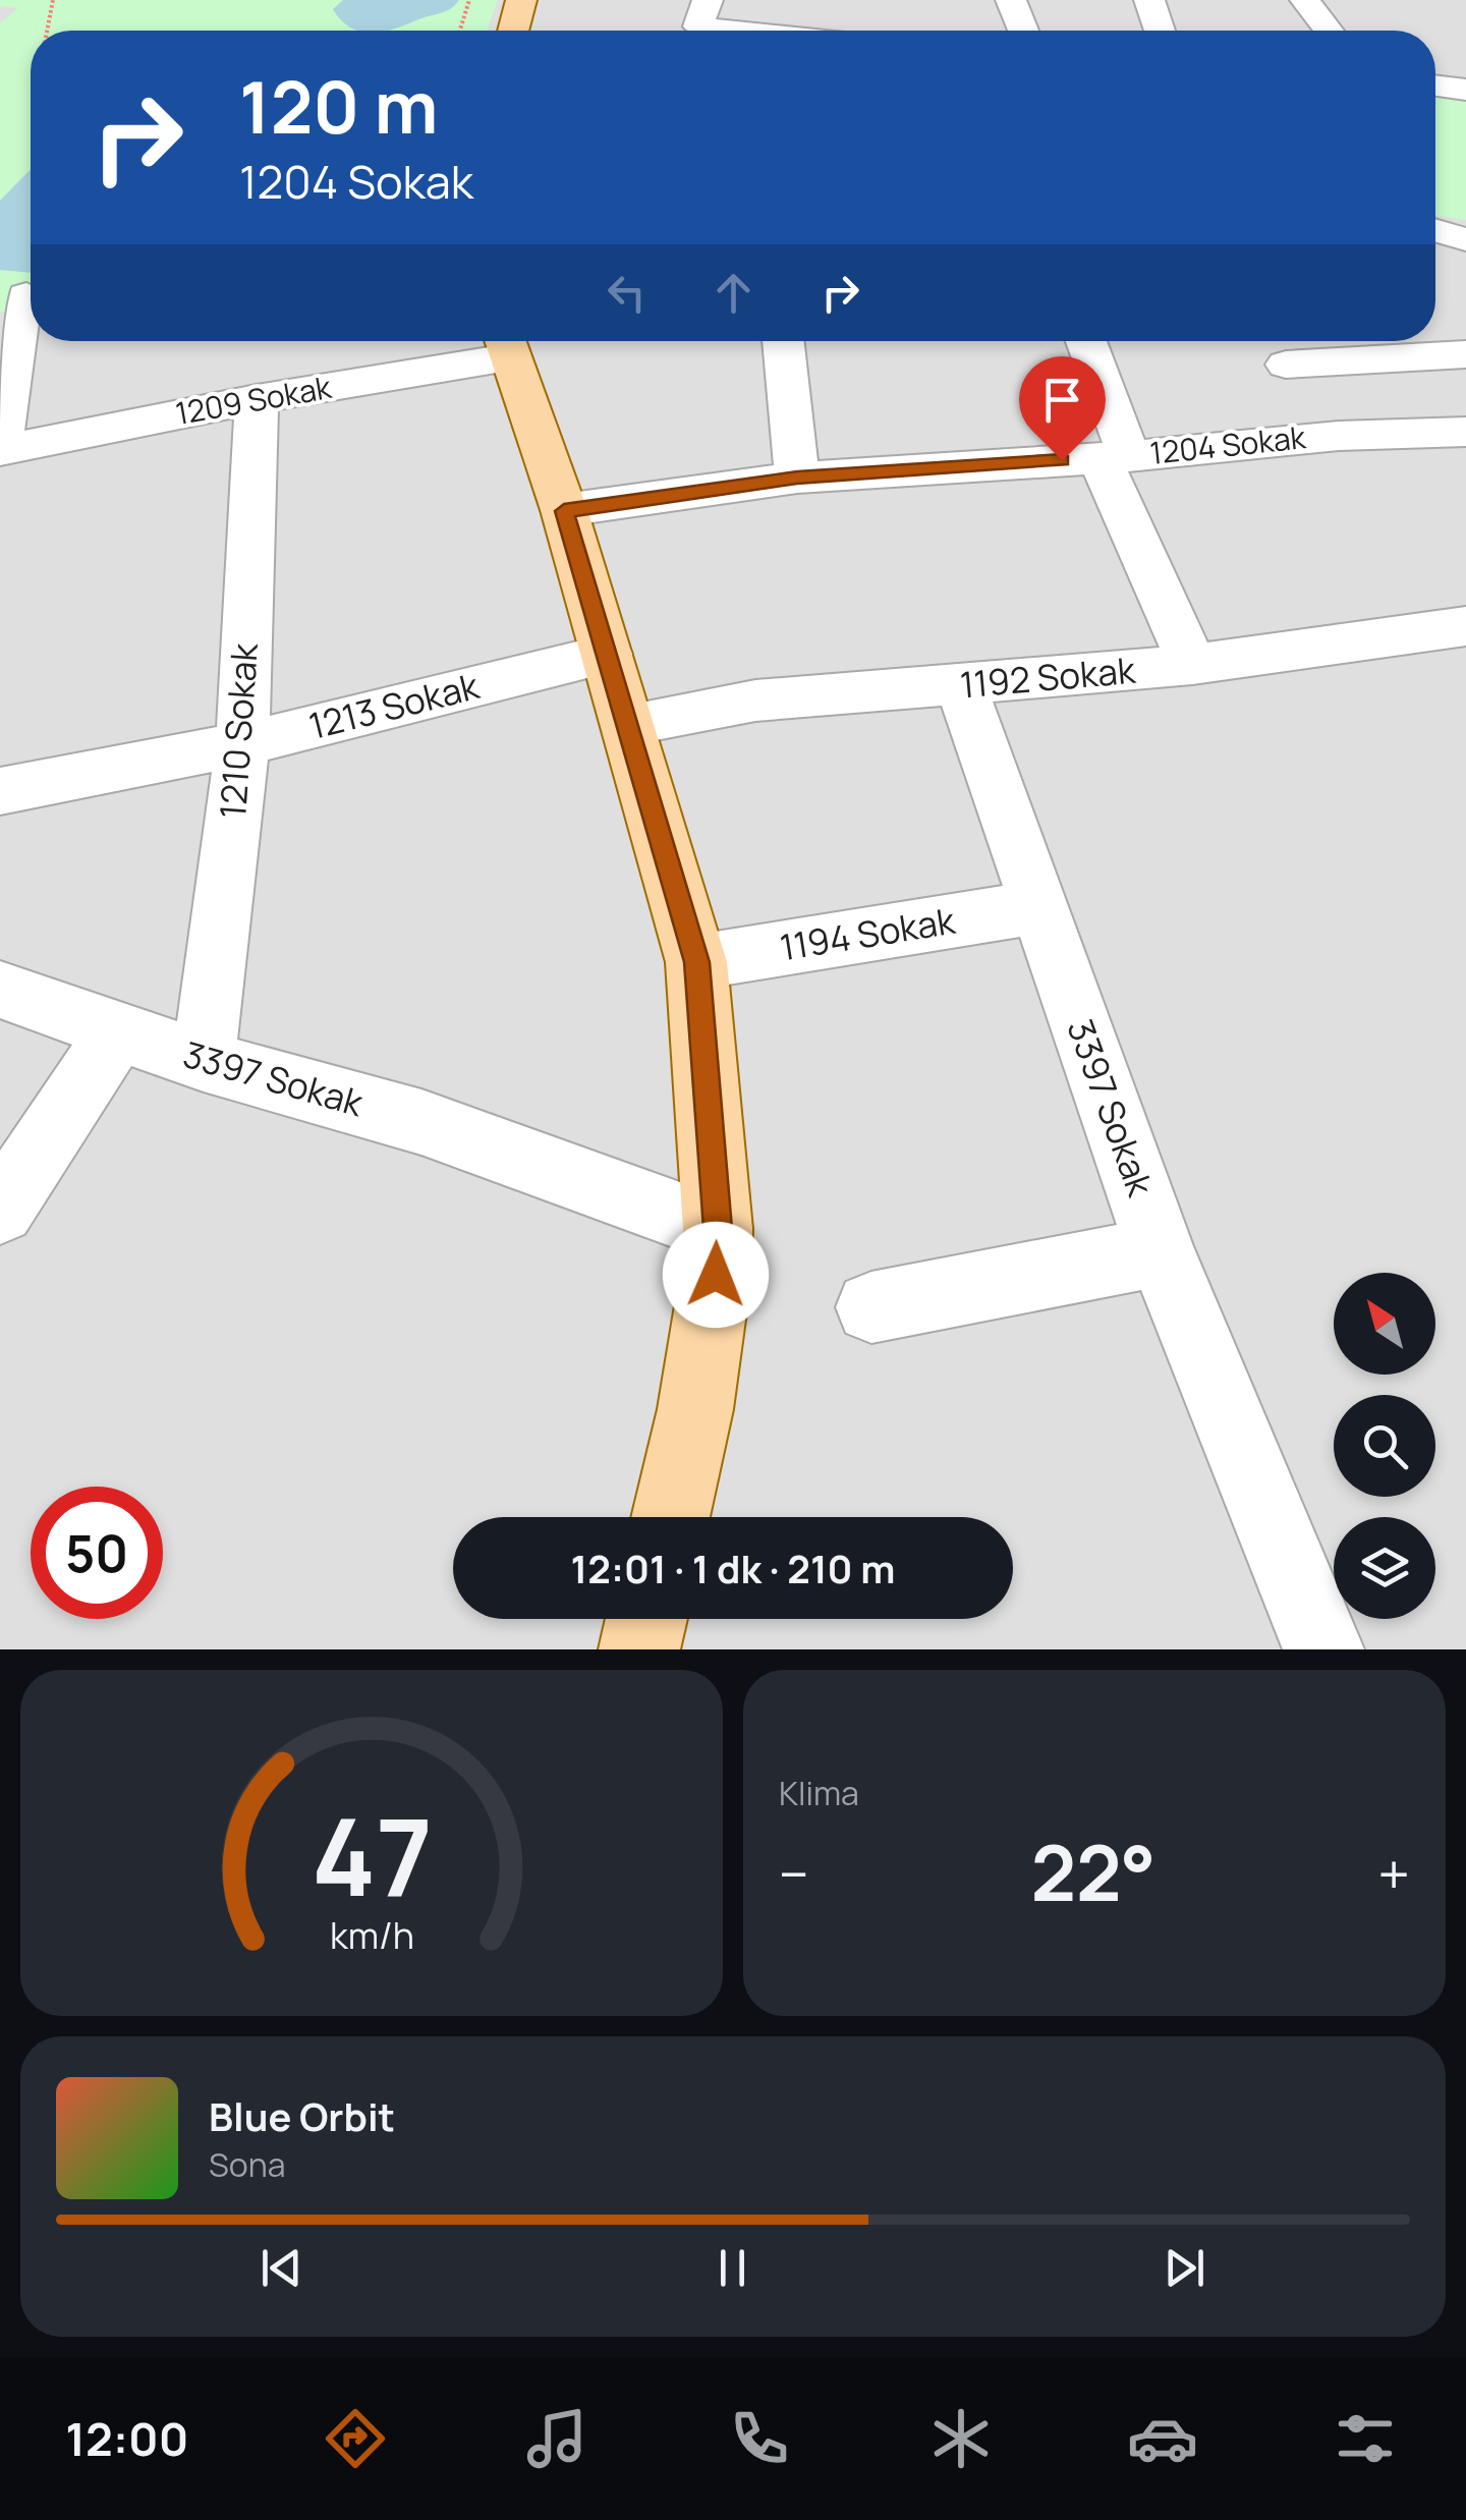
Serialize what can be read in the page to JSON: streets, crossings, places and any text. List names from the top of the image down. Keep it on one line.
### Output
{"streets":{"street":["1209 Sokak","1204 Sokak","1192 Sokak","1213 Sokak","1210 Sokak","1194 Sokak","3397 Sokak"]},"crossings":[["1209 Sokak","1210 Sokak"],["1192 Sokak","3397 Sokak"],["1213 Sokak","1210 Sokak"],["1210 Sokak","3397 Sokak"],["1194 Sokak","3397 Sokak"]],"north":"top left","page":{"turn":["120 m","1204 Sokak"],"limit":"50","trip":"12:01 · 1 dk · 210 m","tile":"Klima","heat":["−","22°","+"],"song":["Blue Orbit","Sona"],"tabs":"12:00","gauge":["47","km/h"]}}
